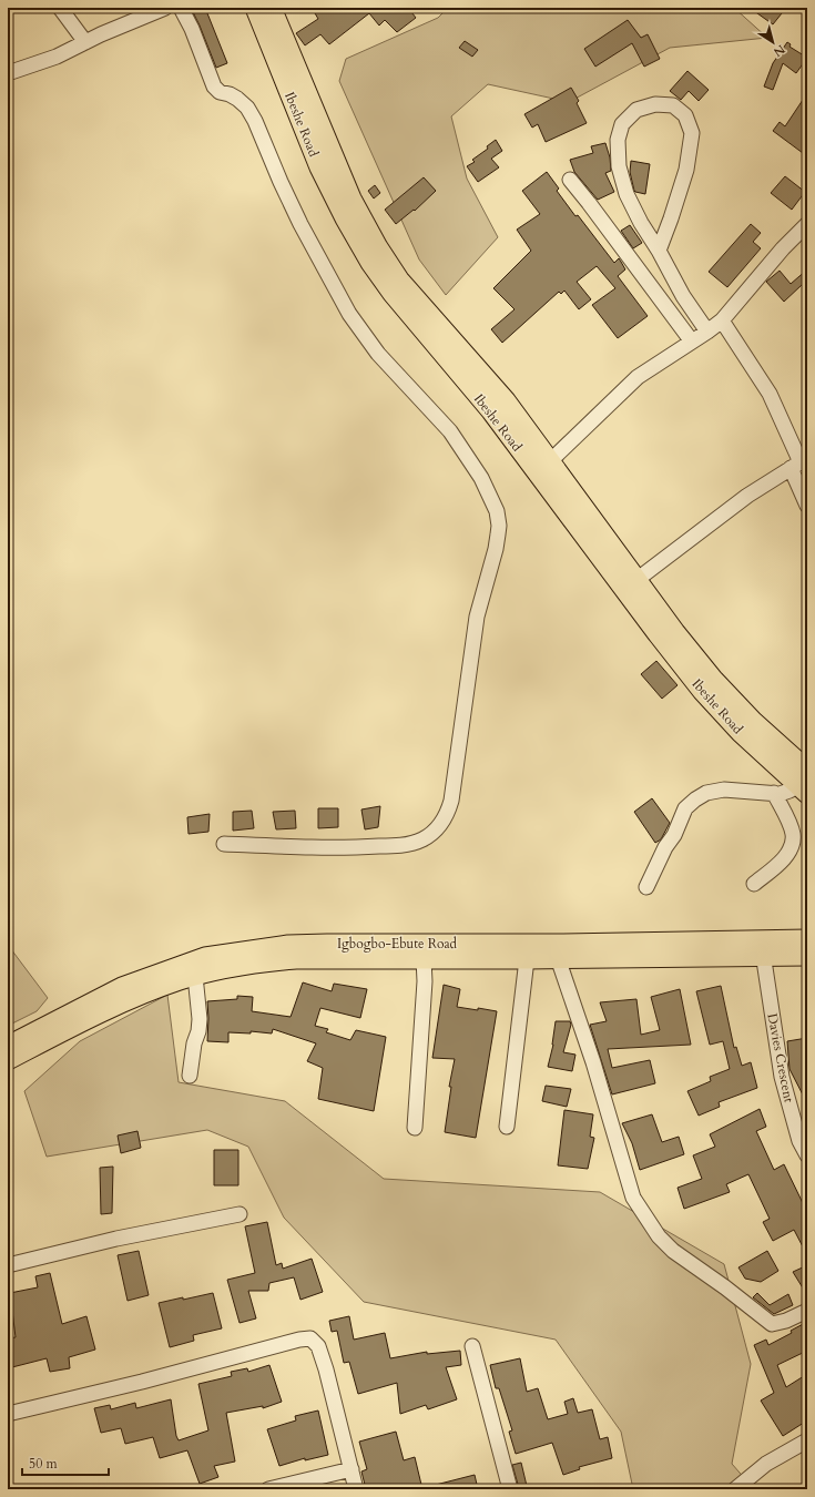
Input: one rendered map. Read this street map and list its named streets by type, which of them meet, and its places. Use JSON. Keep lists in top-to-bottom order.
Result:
{
  "streets": {
    "main road": ["Ibeshe Road", "Igbogbo-Ebute Road"],
    "street": ["Davies Crescent"]
  },
  "crossings": [
    ["Igbogbo-Ebute Road", "Davies Crescent"]
  ],
  "scale_bar": "50 m",
  "north": "bottom right"
}
